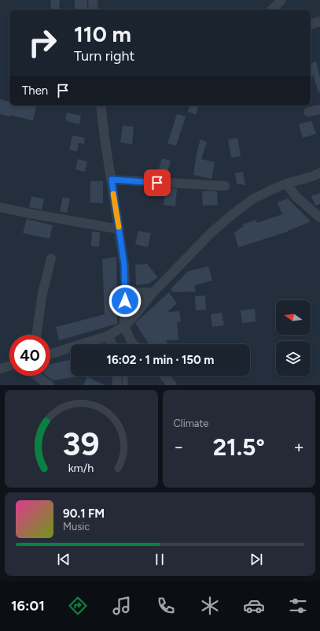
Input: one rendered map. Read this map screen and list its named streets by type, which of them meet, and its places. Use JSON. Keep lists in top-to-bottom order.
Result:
{
  "north": "left",
  "page": {
    "turn": ["110 m", "Turn right"],
    "then": "Then",
    "limit": "40",
    "trip": "16:02 · 1 min · 150 m",
    "tile": "Climate",
    "heat": ["−", "21.5°", "+"],
    "song": ["90.1 FM", "Music"],
    "tabs": "16:01",
    "gauge": ["39", "km/h"]
  }
}
